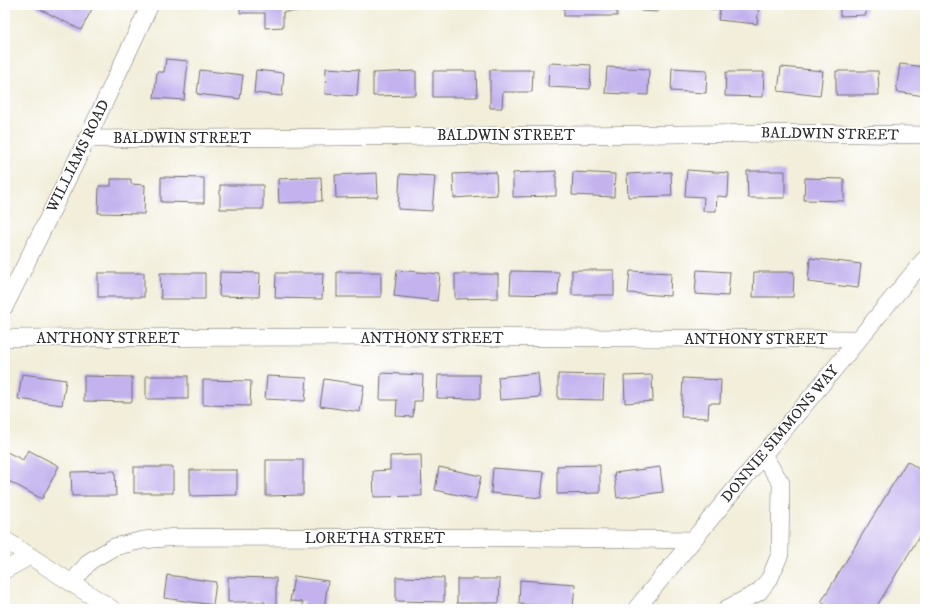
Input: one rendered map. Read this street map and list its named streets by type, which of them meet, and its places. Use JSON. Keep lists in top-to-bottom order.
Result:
{
  "streets": {
    "street": [
      "BALDWIN STREET",
      "WILLIAMS ROAD",
      "ANTHONY STREET",
      "DONNIE SIMMONS WAY",
      "LORETHA STREET"
    ]
  },
  "crossings": [
    ["BALDWIN STREET", "WILLIAMS ROAD"],
    ["ANTHONY STREET", "DONNIE SIMMONS WAY"],
    ["DONNIE SIMMONS WAY", "LORETHA STREET"]
  ]
}
